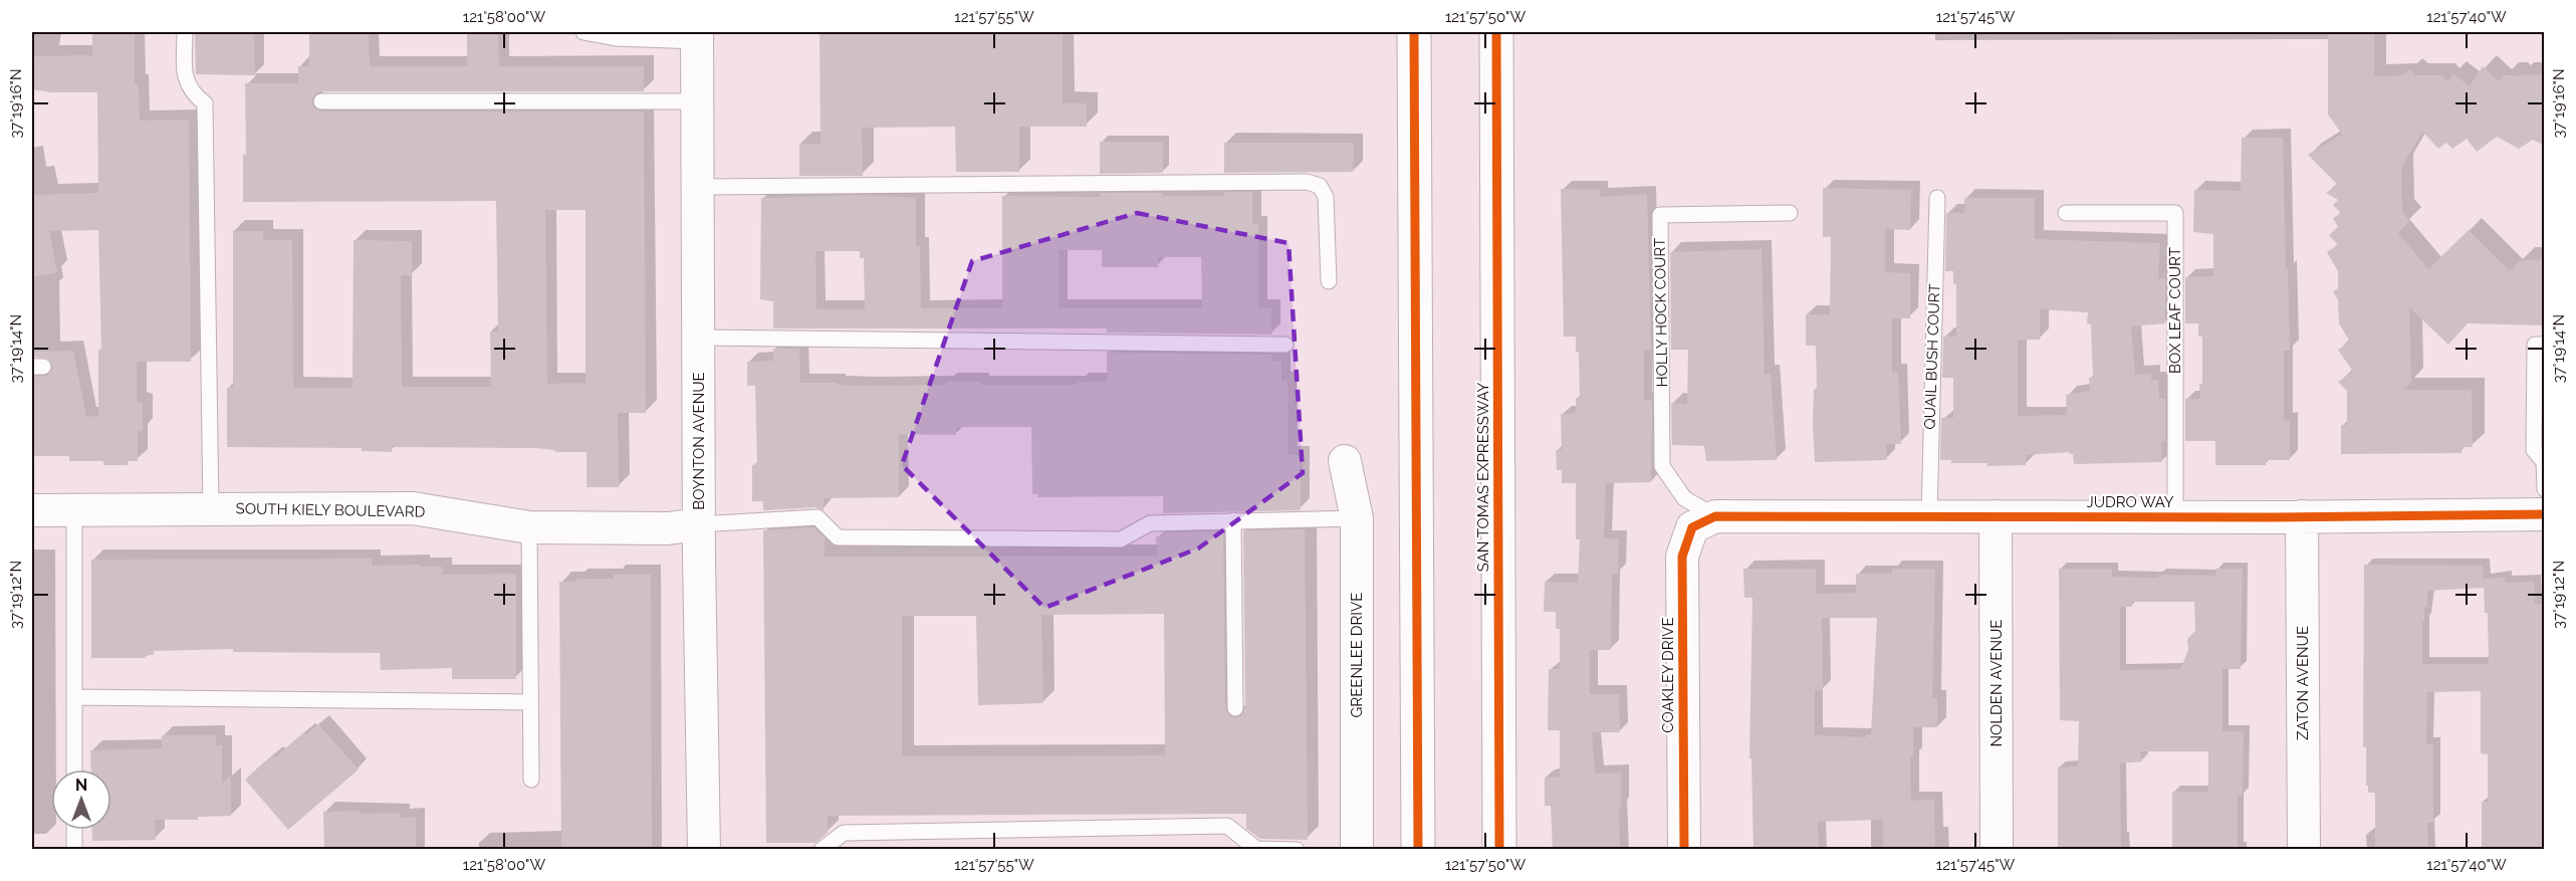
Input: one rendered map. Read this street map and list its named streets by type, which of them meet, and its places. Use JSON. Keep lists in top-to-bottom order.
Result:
{
  "streets": {
    "highway": ["SAN TOMAS EXPRESSWAY"],
    "street": [
      "BOYNTON AVENUE",
      "JUDRO WAY",
      "SOUTH KIELY BOULEVARD",
      "GREENLEE DRIVE",
      "COAKLEY DRIVE",
      "NOLDEN AVENUE",
      "ZATON AVENUE"
    ],
    "lane": ["BOX LEAF COURT", "HOLLY HOCK COURT", "QUAIL BUSH COURT"]
  },
  "crossings": [
    ["BOX LEAF COURT", "JUDRO WAY"],
    ["HOLLY HOCK COURT", "JUDRO WAY"],
    ["HOLLY HOCK COURT", "COAKLEY DRIVE"],
    ["QUAIL BUSH COURT", "JUDRO WAY"],
    ["BOYNTON AVENUE", "SOUTH KIELY BOULEVARD"],
    ["JUDRO WAY", "COAKLEY DRIVE"],
    ["JUDRO WAY", "NOLDEN AVENUE"],
    ["JUDRO WAY", "ZATON AVENUE"]
  ],
  "north": "top",
  "coordinates": [
    "121°58'00\"W",
    "121°57'55\"W",
    "121°57'50\"W",
    "121°57'45\"W",
    "121°57'40\"W",
    "37°19'16\"N",
    "37°19'14\"N",
    "37°19'12\"N"
  ]
}
